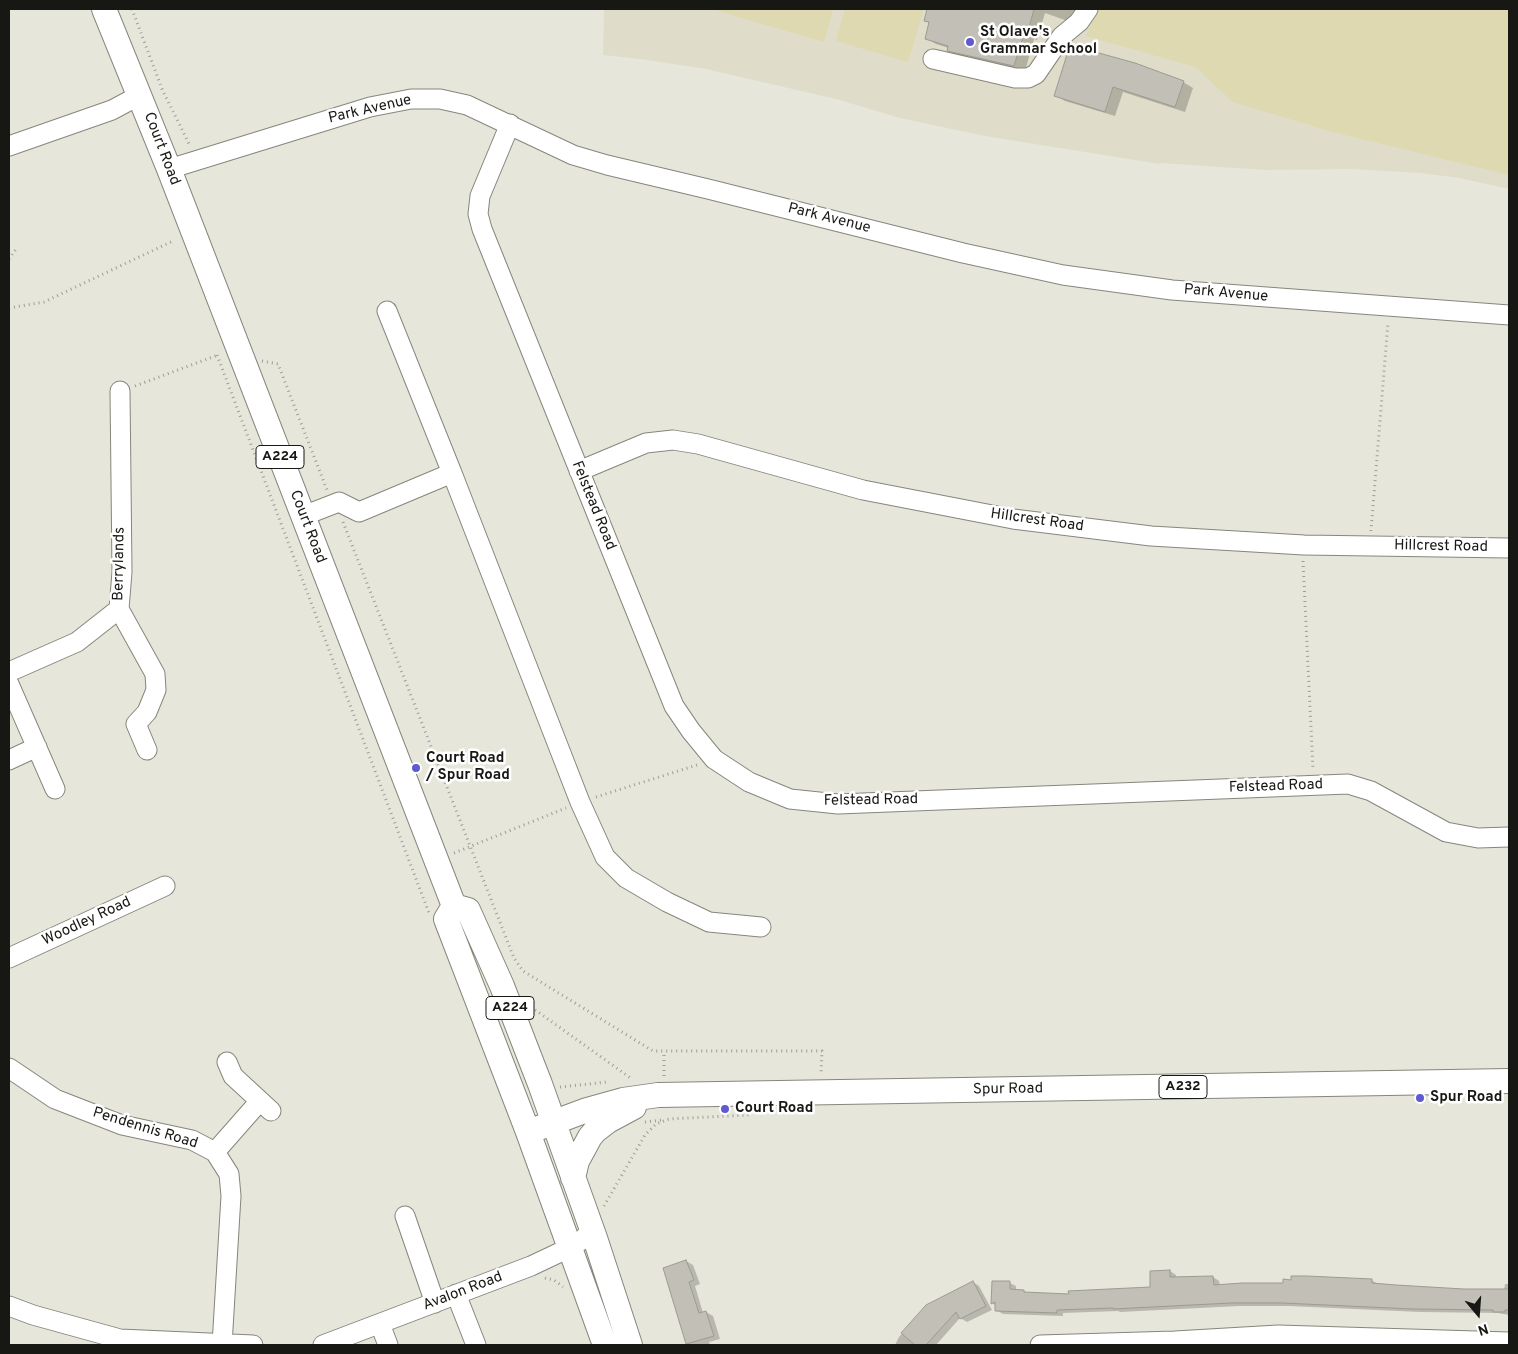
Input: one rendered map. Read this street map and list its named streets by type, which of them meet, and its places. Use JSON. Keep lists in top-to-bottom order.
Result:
{
  "streets": {
    "main road": [
      "Court Road",
      "A224",
      "A232",
      "Spur Road"
    ],
    "street": [
      "Park Avenue",
      "Felstead Road",
      "Hillcrest Road",
      "Berrylands",
      "Woodley Road",
      "Pendennis Road",
      "Avalon Road"
    ]
  },
  "crossings": [
    ["Park Avenue", "Court Road"],
    ["Park Avenue", "Felstead Road"],
    ["Court Road", "A224"],
    ["A224", "Spur Road"],
    ["A224", "Avalon Road"],
    ["Felstead Road", "Hillcrest Road"]
  ],
  "places": [
    "St Olave's Grammar School",
    "Court Road / Spur Road",
    "Spur Road",
    "Court Road"
  ],
  "north": "bottom"
}
